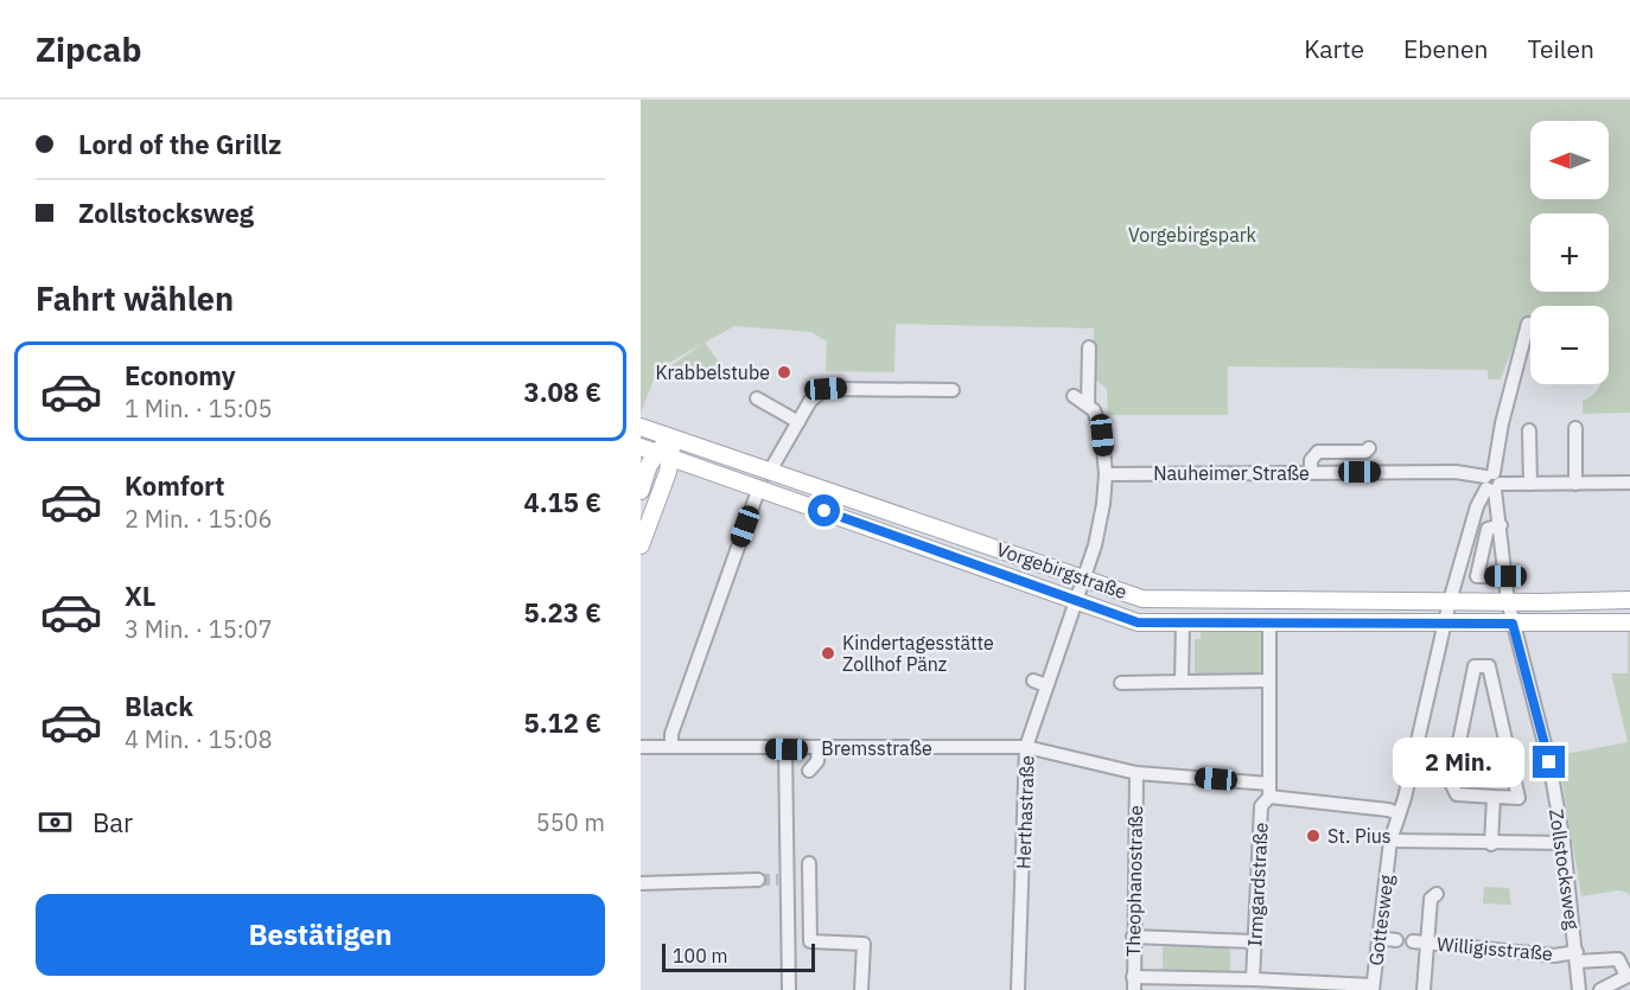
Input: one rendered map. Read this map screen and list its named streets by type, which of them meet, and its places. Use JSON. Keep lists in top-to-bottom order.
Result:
{
  "streets": {
    "main road": ["Vorgebirgstraße"],
    "street": [
      "Nauheimer Straße",
      "Bremsstraße",
      "Herthastraße",
      "Zollstocksweg",
      "Theophanostraße",
      "Irmgardstraße",
      "Gottesweg",
      "Willigisstraße"
    ]
  },
  "crossings": [
    ["Nauheimer Straße", "Herthastraße"],
    ["Nauheimer Straße", "Zollstocksweg"],
    ["Nauheimer Straße", "Gottesweg"],
    ["Vorgebirgstraße", "Herthastraße"],
    ["Vorgebirgstraße", "Zollstocksweg"],
    ["Vorgebirgstraße", "Irmgardstraße"],
    ["Vorgebirgstraße", "Gottesweg"],
    ["Bremsstraße", "Herthastraße"],
    ["Bremsstraße", "Theophanostraße"],
    ["Bremsstraße", "Irmgardstraße"],
    ["Bremsstraße", "Gottesweg"],
    ["Zollstocksweg", "Gottesweg"],
    ["Zollstocksweg", "Willigisstraße"]
  ],
  "parks": ["Vorgebirgspark"],
  "places": ["Krabbelstube", "Kindertagesstätte Zollhof Pänz", "St. Pius"],
  "scale_bar": "100 m",
  "north": "left",
  "page": {
    "header": "Zipcab",
    "nav": ["Karte", "Ebenen", "Teilen"],
    "banner": ["Lord of the Grillz", "Zollstocksweg"],
    "map_buttons": ["+", "−"],
    "heading": "Fahrt wählen",
    "list": [
      {
        "name": "Economy",
        "note": "1 Min. · 15:05",
        "value": "3.08 €"
      },
      {
        "name": "Komfort",
        "note": "2 Min. · 15:06",
        "value": "4.15 €"
      },
      {
        "name": "XL",
        "note": "3 Min. · 15:07",
        "value": "5.23 €"
      },
      {
        "name": "Black",
        "note": "4 Min. · 15:08",
        "value": "5.12 €"
      }
    ],
    "bubble": "2 Min.",
    "pay": ["Bar", "550 m"],
    "buttons": "Bestätigen",
    "scale": "100 m"
  }
}
